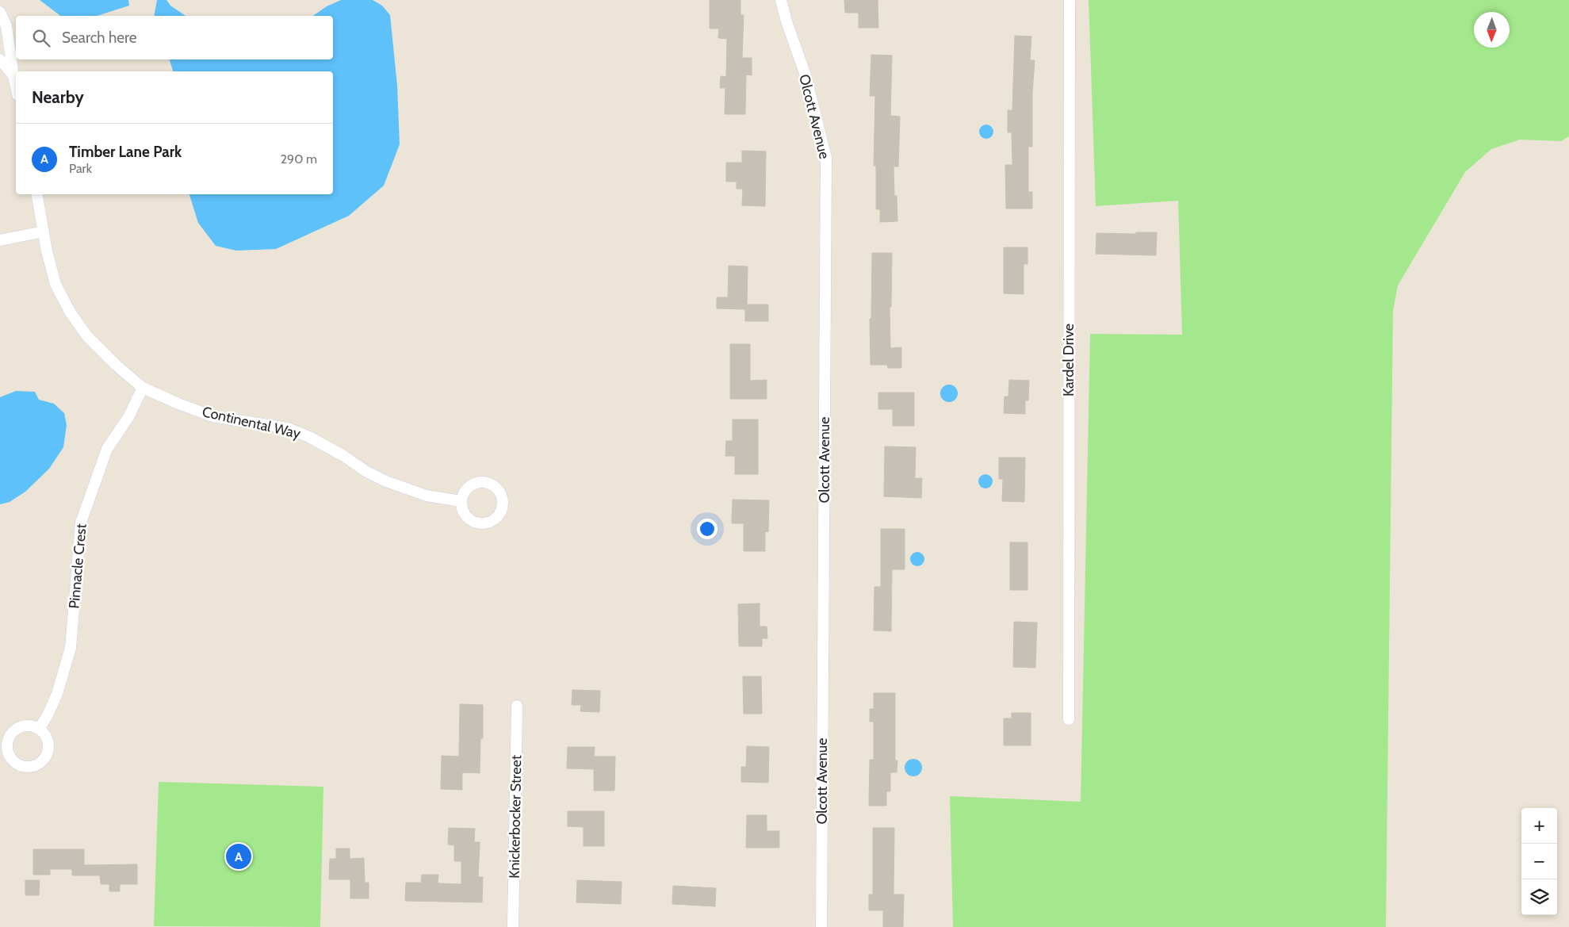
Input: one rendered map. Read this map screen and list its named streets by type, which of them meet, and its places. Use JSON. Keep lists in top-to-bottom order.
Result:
{
  "streets": {
    "street": [
      "Olcott Avenue",
      "Kardel Drive",
      "Continental Way",
      "Pinnacle Crest",
      "Knickerbocker Street"
    ]
  },
  "crossings": [
    ["Continental Way", "Pinnacle Crest"]
  ],
  "north": "bottom",
  "page": {
    "search": "Search here",
    "heading": "Nearby",
    "list": [
      {
        "mark": "A",
        "name": "Timber Lane Park",
        "note": "Park",
        "value": "290 m"
      }
    ],
    "map_buttons": ["+", "−"],
    "pins": "A"
  }
}
